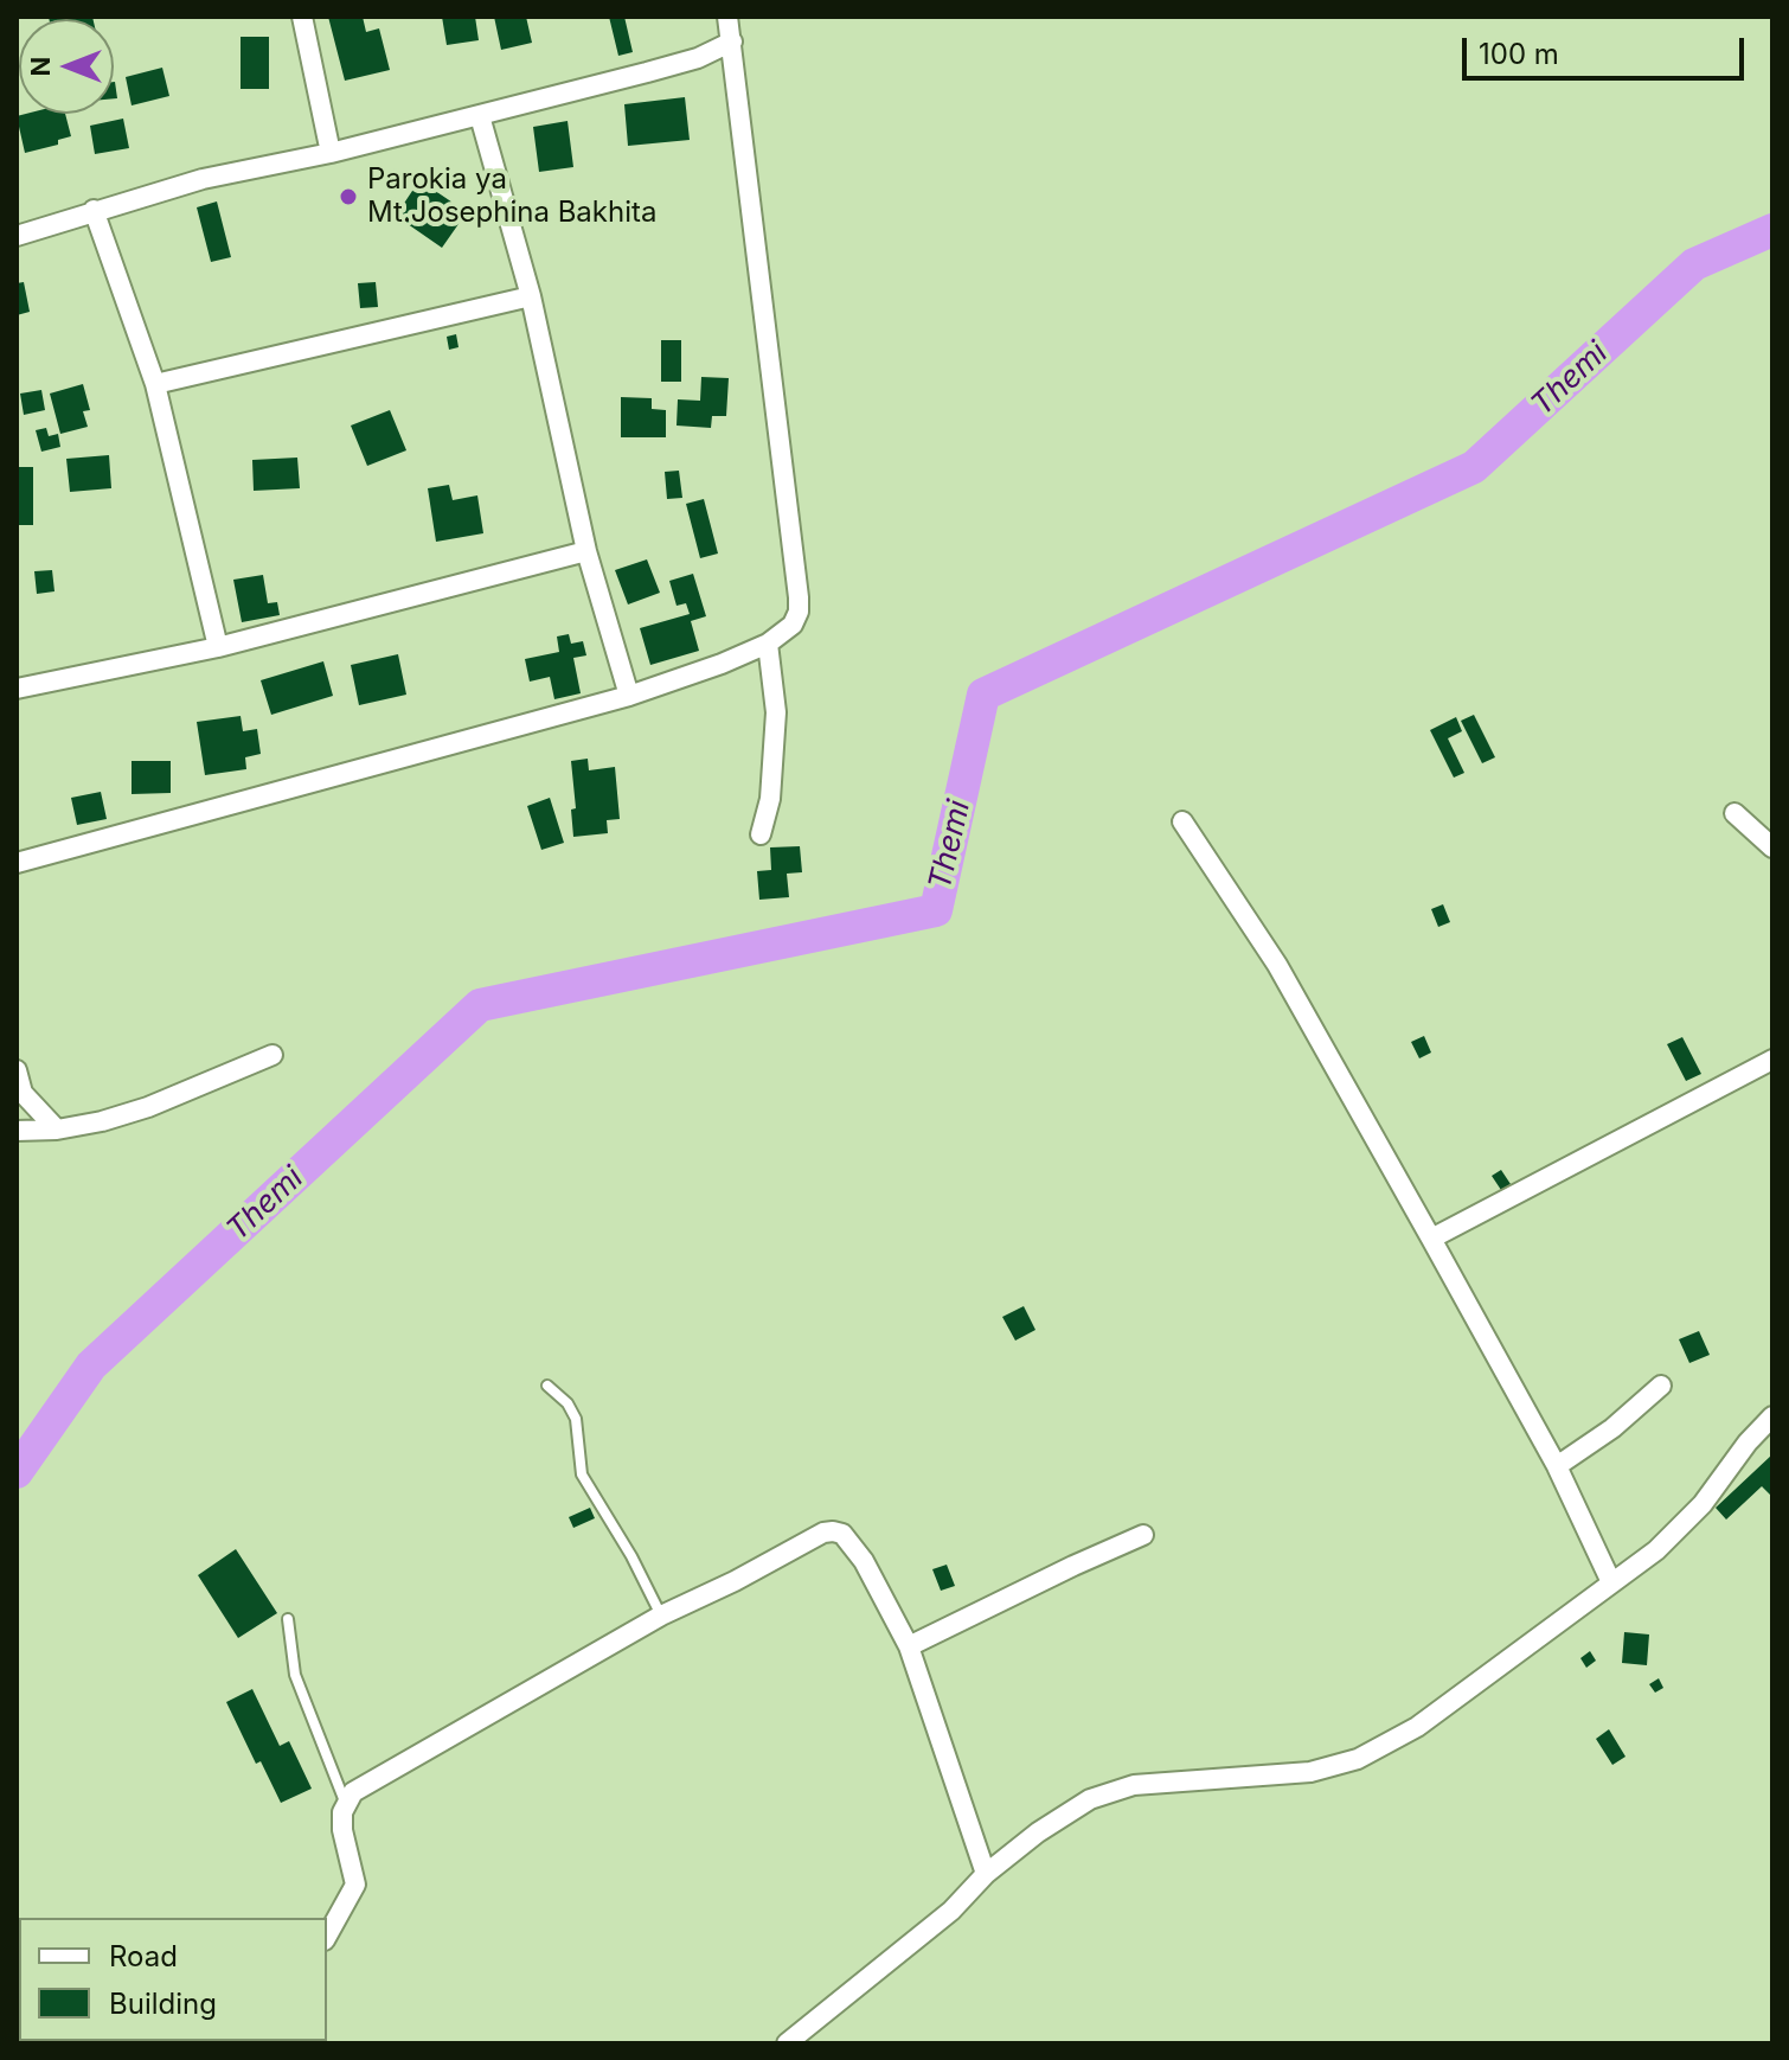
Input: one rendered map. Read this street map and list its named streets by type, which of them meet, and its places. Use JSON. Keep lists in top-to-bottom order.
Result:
{
  "water": ["Themi"],
  "places": ["Parokia ya Mt.Josephina Bakhita"],
  "legend": ["Road", "Building"],
  "scale_bar": "100 m",
  "north": "left"
}
